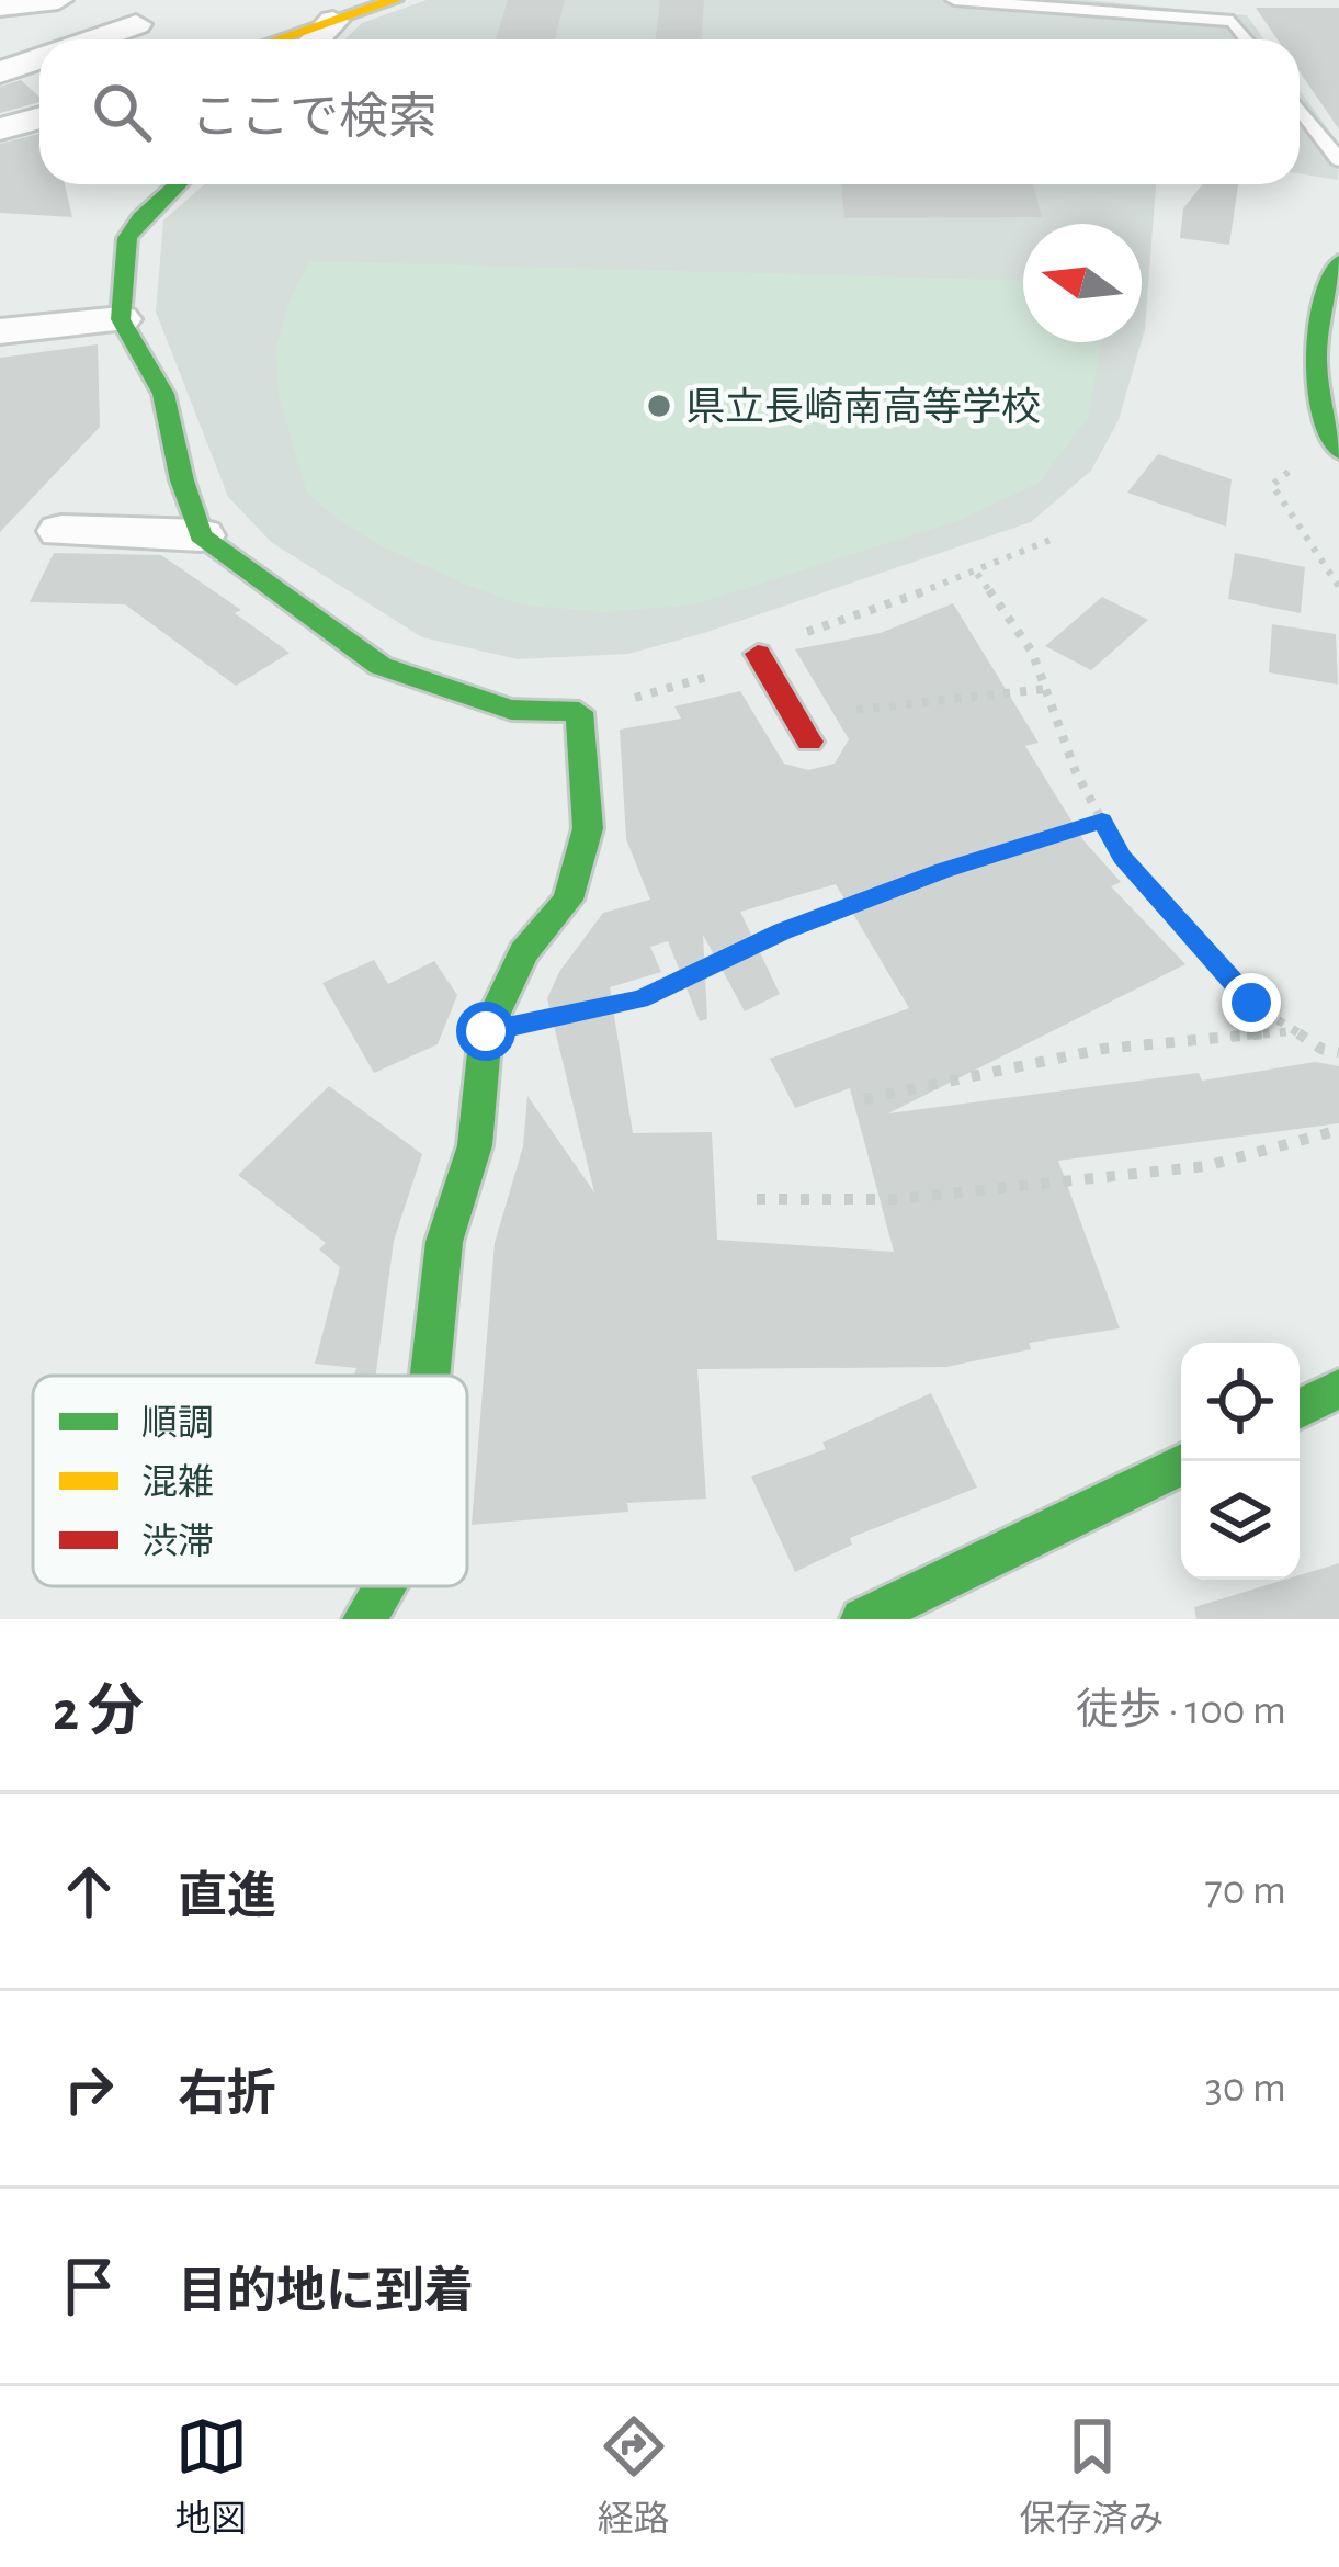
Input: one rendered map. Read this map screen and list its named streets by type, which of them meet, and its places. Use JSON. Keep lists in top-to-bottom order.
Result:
{
  "places": ["県立長崎南高等学校"],
  "legend": ["順調", "混雑", "渋滞"],
  "north": "left",
  "page": {
    "search": "ここで検索",
    "heading": ["2 分", "徒歩 · 100 m"],
    "list": [
      ["直進", "70 m"],
      ["右折", "30 m"],
      "目的地に到着"
    ],
    "nav": ["地図", "経路", "保存済み"]
  }
}
